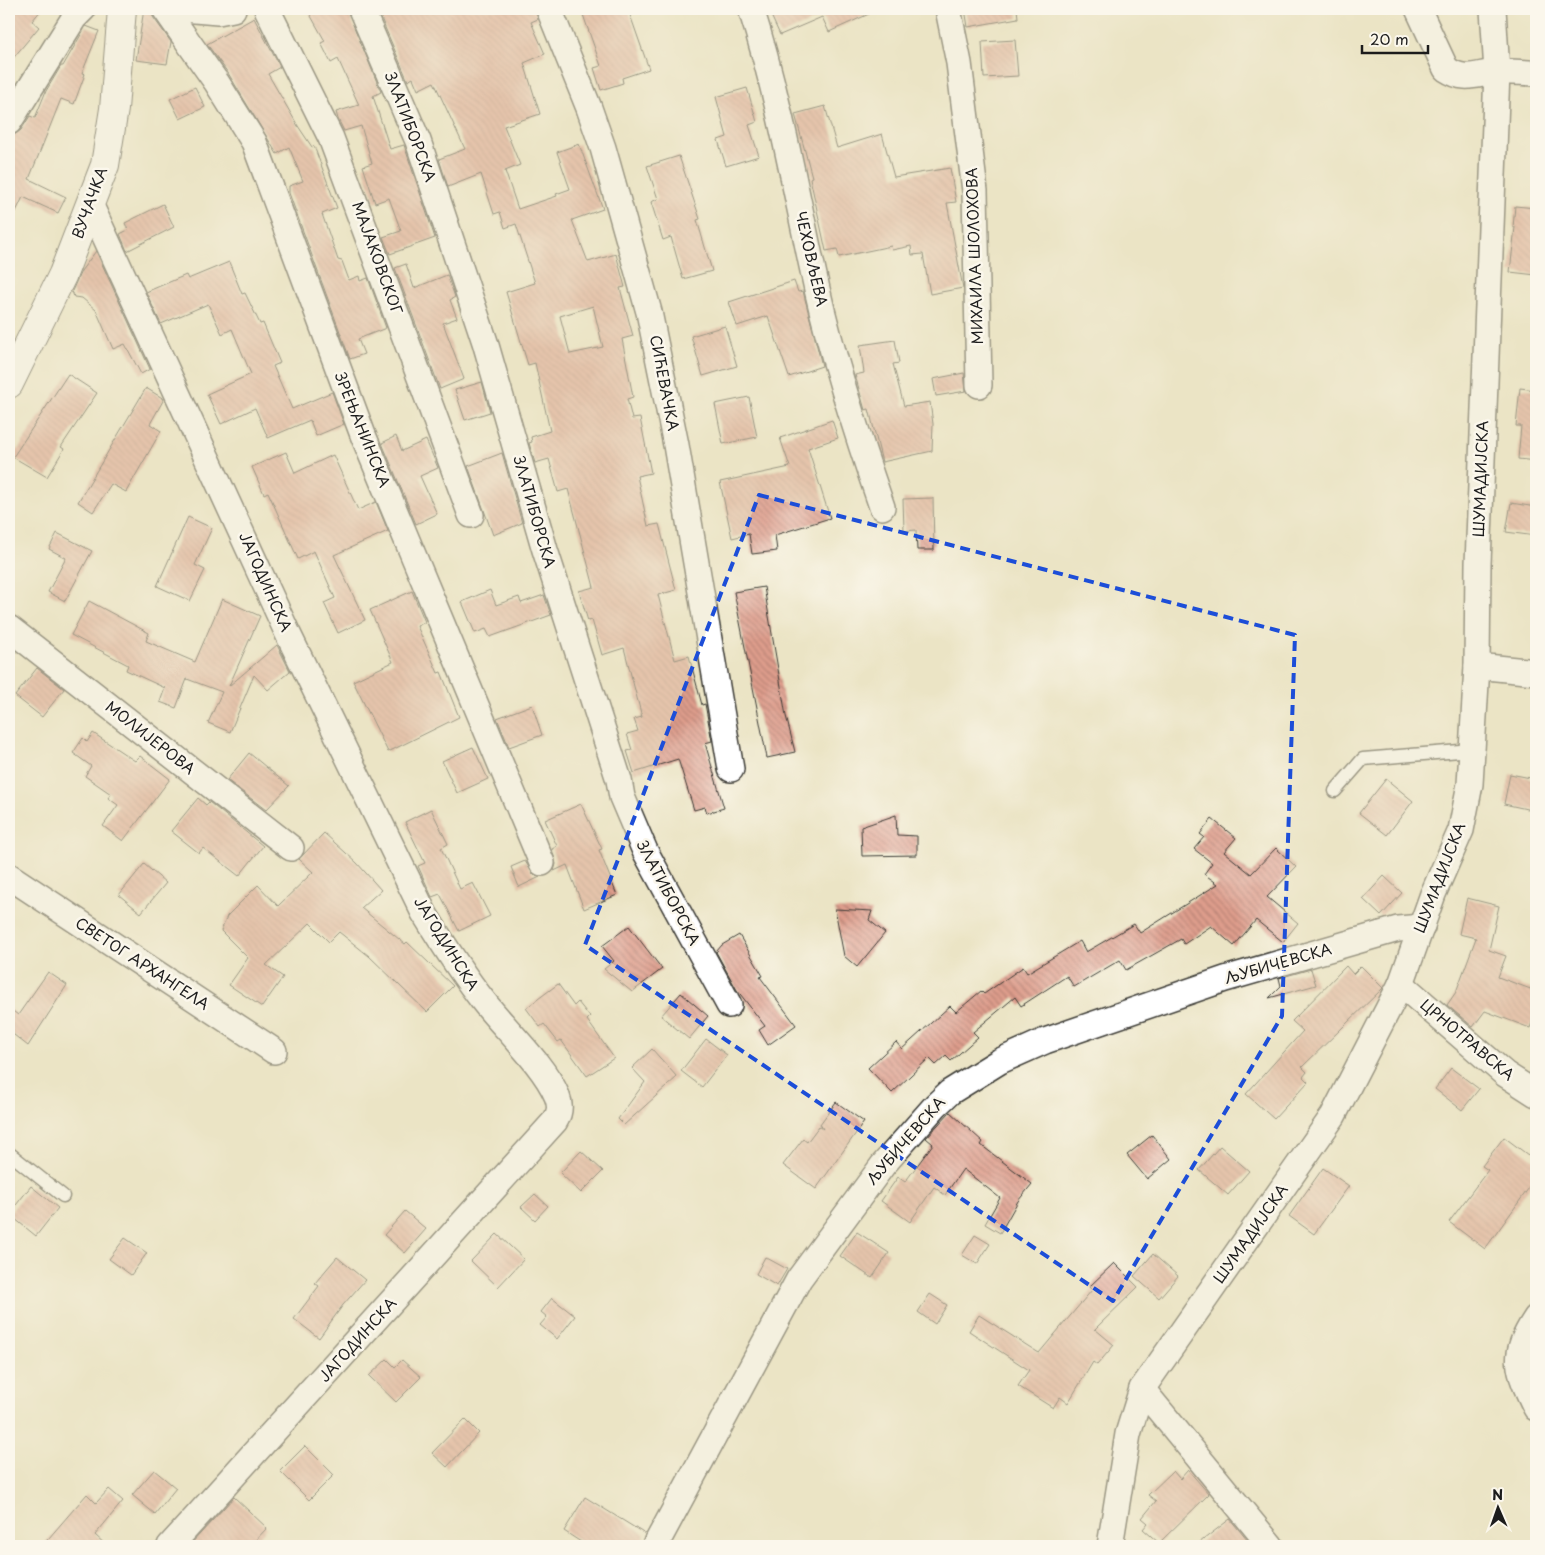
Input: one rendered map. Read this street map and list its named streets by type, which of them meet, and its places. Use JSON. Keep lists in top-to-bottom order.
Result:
{
  "streets": {
    "street": [
      "ЗЛАТИБОРСКА",
      "ВУЧАЧКА",
      "МИХАИЛА ШОЛОХОВА",
      "МАЈАКОВСКОГ",
      "ЧЕХОВЉЕВА",
      "СИЋЕВАЧКА",
      "ЗРЕЊАНИНСКА",
      "ШУМАДИЈСКА",
      "ЈАГОДИНСКА",
      "МОЛИЈЕРОВА",
      "СВЕТОГ АРХАНГЕЛА",
      "ЉУБИЧЕВСКА",
      "ЦРНОТРАВСКА"
    ]
  },
  "crossings": [
    ["ВУЧАЧКА", "ЈАГОДИНСКА"],
    ["ШУМАДИЈСКА", "ЉУБИЧЕВСКА"],
    ["ШУМАДИЈСКА", "ЦРНОТРАВСКА"]
  ],
  "scale_bar": "20 m",
  "north": "top"
}
